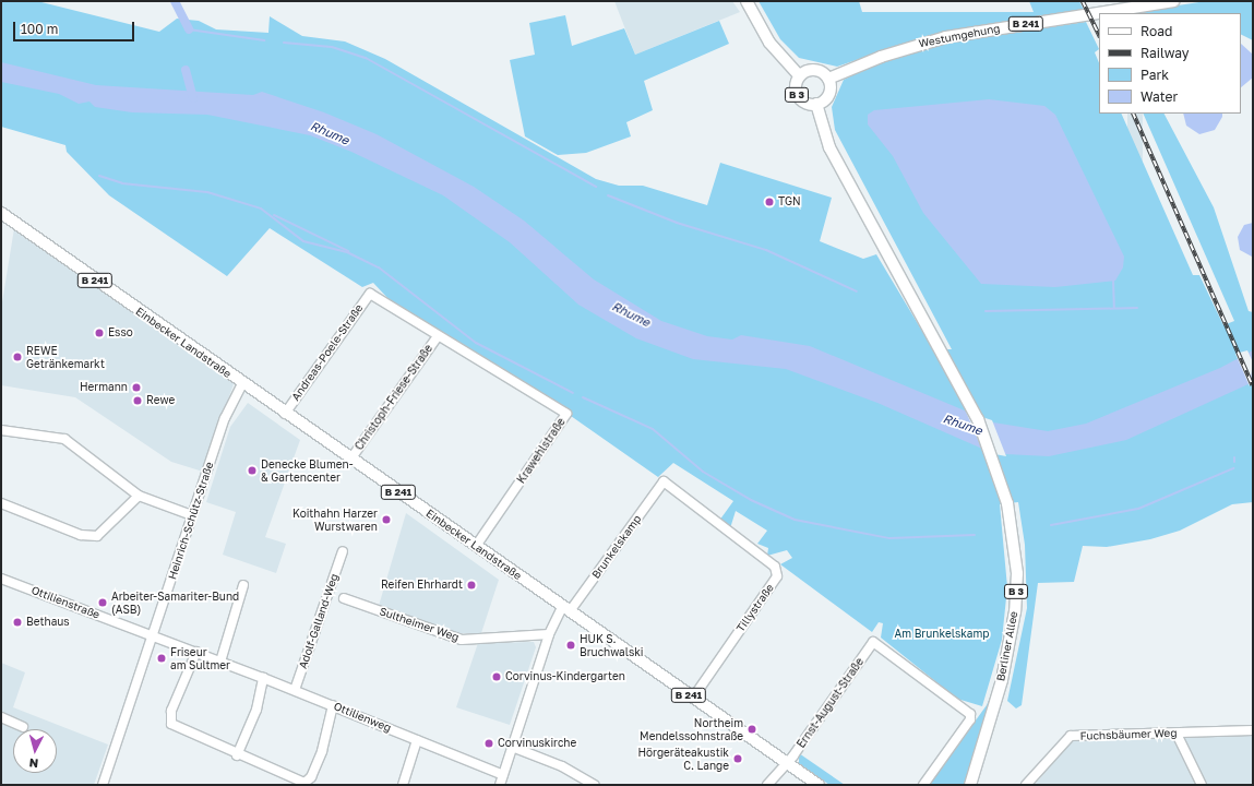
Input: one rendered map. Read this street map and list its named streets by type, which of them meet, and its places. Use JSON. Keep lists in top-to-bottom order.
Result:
{
  "streets": {
    "main road": [
      "B 241",
      "Westumgehung",
      "B 3",
      "Einbecker Landstraße",
      "Berliner Allee"
    ],
    "street": [
      "Andreas-Poele-Straße",
      "Christoph-Friese-Straße",
      "Krawehlstraße",
      "Heinrich-Schütz-Straße",
      "Brunkelskamp",
      "Ottilienstraße",
      "Tillystraße",
      "Adolf-Galland-Weg",
      "Sultheimer Weg",
      "Ernst-August-Straße",
      "Ottilienweg",
      "Fuchsbäumer Weg"
    ]
  },
  "crossings": [
    ["Westumgehung", "B 3"],
    ["Westumgehung", "Berliner Allee"],
    ["B 3", "Berliner Allee"],
    ["Einbecker Landstraße", "Andreas-Poele-Straße"],
    ["Einbecker Landstraße", "Christoph-Friese-Straße"],
    ["Einbecker Landstraße", "Krawehlstraße"],
    ["Einbecker Landstraße", "Heinrich-Schütz-Straße"],
    ["Einbecker Landstraße", "Brunkelskamp"],
    ["Einbecker Landstraße", "Tillystraße"],
    ["Einbecker Landstraße", "Ernst-August-Straße"],
    ["Andreas-Poele-Straße", "Christoph-Friese-Straße"],
    ["Andreas-Poele-Straße", "Krawehlstraße"],
    ["Christoph-Friese-Straße", "Krawehlstraße"],
    ["Heinrich-Schütz-Straße", "Ottilienstraße"],
    ["Heinrich-Schütz-Straße", "Ottilienweg"],
    ["Brunkelskamp", "Tillystraße"],
    ["Brunkelskamp", "Sultheimer Weg"],
    ["Brunkelskamp", "Ottilienweg"],
    ["Ottilienstraße", "Ottilienweg"],
    ["Adolf-Galland-Weg", "Ottilienweg"]
  ],
  "water": ["Rhume"],
  "parks": ["Am Brunkelskamp"],
  "places": [
    "TGN",
    "Esso",
    "REWE Getränkemarkt",
    "Hermann",
    "Rewe",
    "Denecke Blumen- & Gartencenter",
    "Koithahn Harzer Wurstwaren",
    "Reifen Ehrhardt",
    "Arbeiter-Samariter-Bund (ASB)",
    "Bethaus",
    "HUK S. Bruchwalski",
    "Friseur am Sultmer",
    "Corvinus-Kindergarten",
    "Northeim Mendelssohnstraße",
    "Corvinuskirche",
    "Hörgeräteakustik C. Lange"
  ],
  "legend": [
    "Road",
    "Railway",
    "Park",
    "Water"
  ],
  "scale_bar": "100 m",
  "north": "bottom"
}
